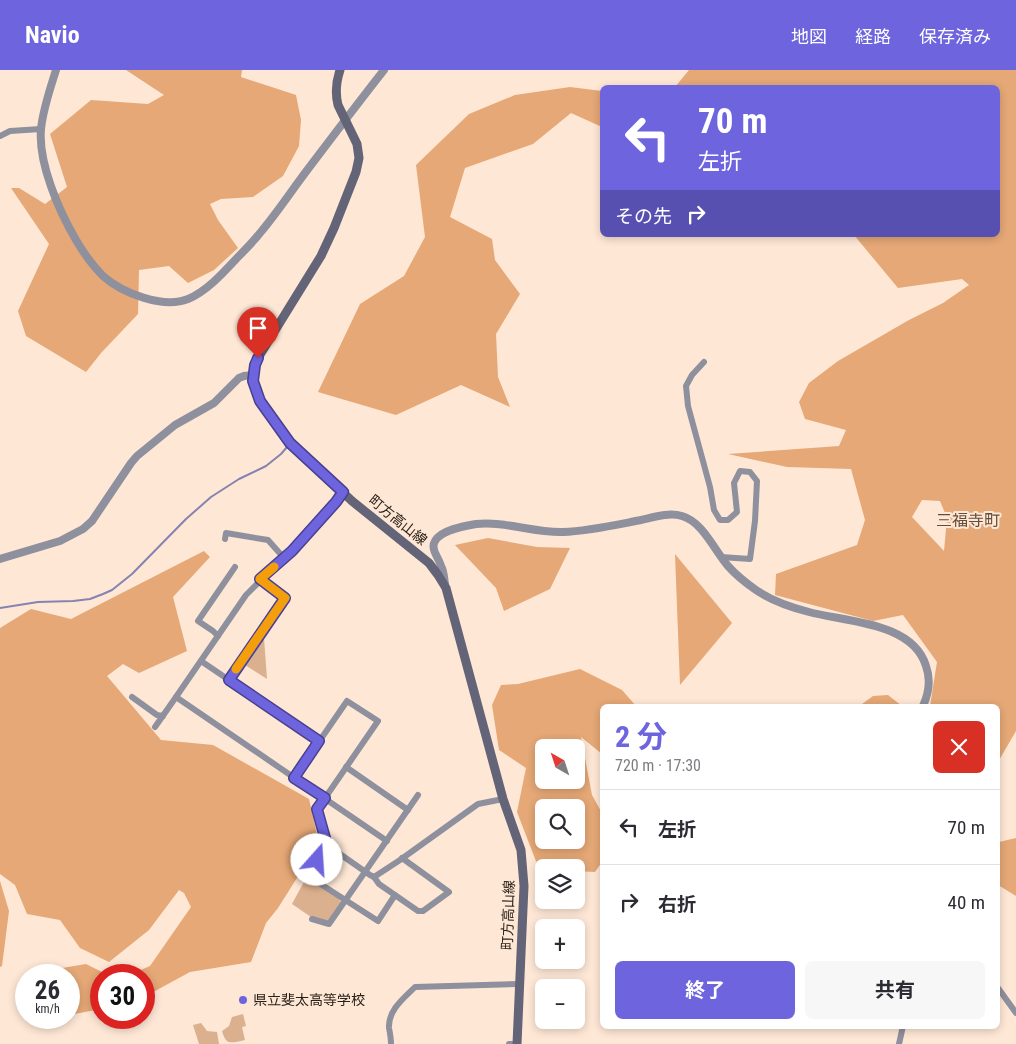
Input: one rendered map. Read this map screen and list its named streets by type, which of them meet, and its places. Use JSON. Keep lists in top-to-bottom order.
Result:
{
  "streets": {
    "main road": ["町方高山線"]
  },
  "districts": ["三福寺町"],
  "places": ["県立斐太高等学校"],
  "north": "top left",
  "page": {
    "header": "Navio",
    "nav": ["地図", "経路", "保存済み"],
    "turn": ["70 m", "左折"],
    "then": "その先",
    "heading": ["2 分", "720 m · 17:30"],
    "map_buttons": ["+", "−"],
    "list": [
      {
        "name": "左折",
        "value": "70 m"
      },
      {
        "name": "右折",
        "value": "40 m"
      }
    ],
    "buttons": ["終了", "共有"],
    "speed": "26 km/h",
    "limit": "30"
  }
}
